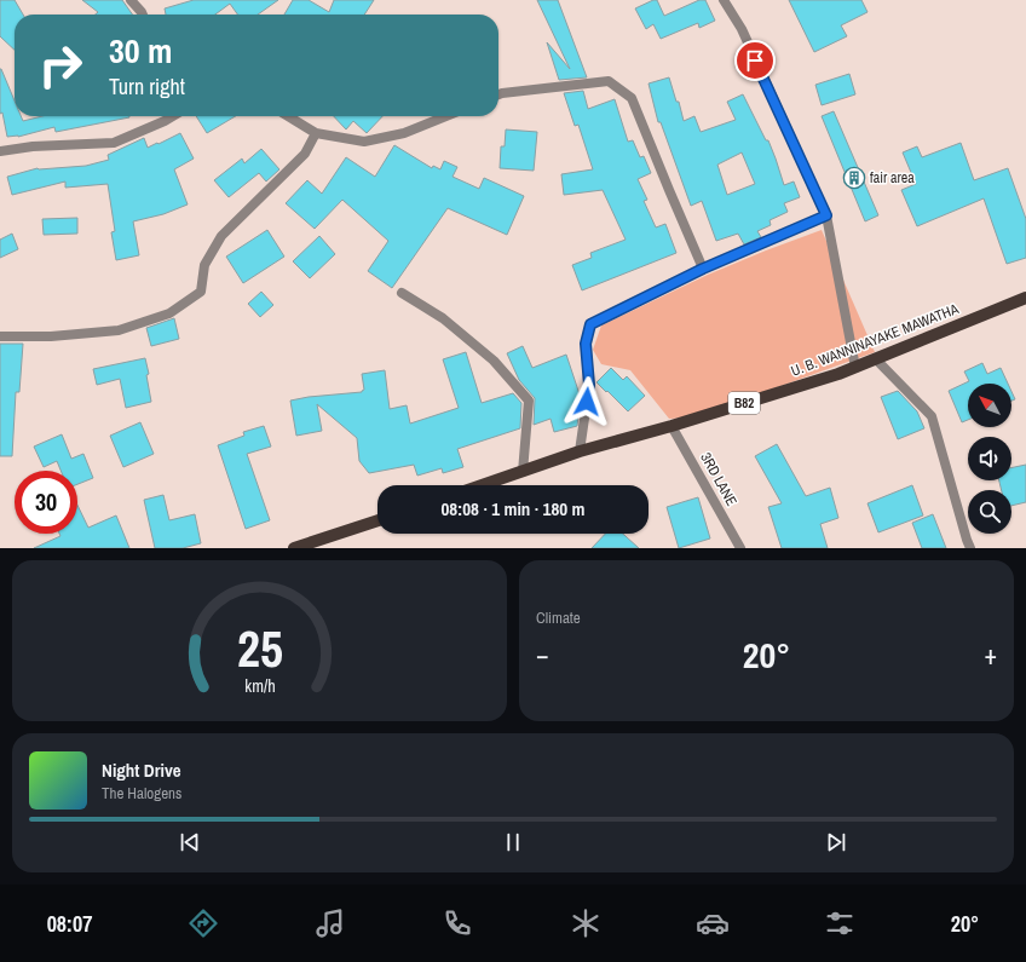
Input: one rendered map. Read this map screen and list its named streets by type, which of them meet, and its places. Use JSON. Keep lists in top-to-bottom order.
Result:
{
  "streets": {
    "main road": ["U. B. WANNINAYAKE MAWATHA", "B82"],
    "street": ["3RD LANE"]
  },
  "crossings": [
    ["U. B. WANNINAYAKE MAWATHA", "3RD LANE"]
  ],
  "places": {
    "building": ["fair area"]
  },
  "north": "top left",
  "page": {
    "turn": ["30 m", "Turn right"],
    "limit": "30",
    "trip": "08:08 · 1 min · 180 m",
    "tile": "Climate",
    "heat": ["−", "20°", "+"],
    "song": ["Night Drive", "The Halogens"],
    "tabs": ["08:07", "20°"],
    "gauge": ["25", "km/h"]
  }
}
